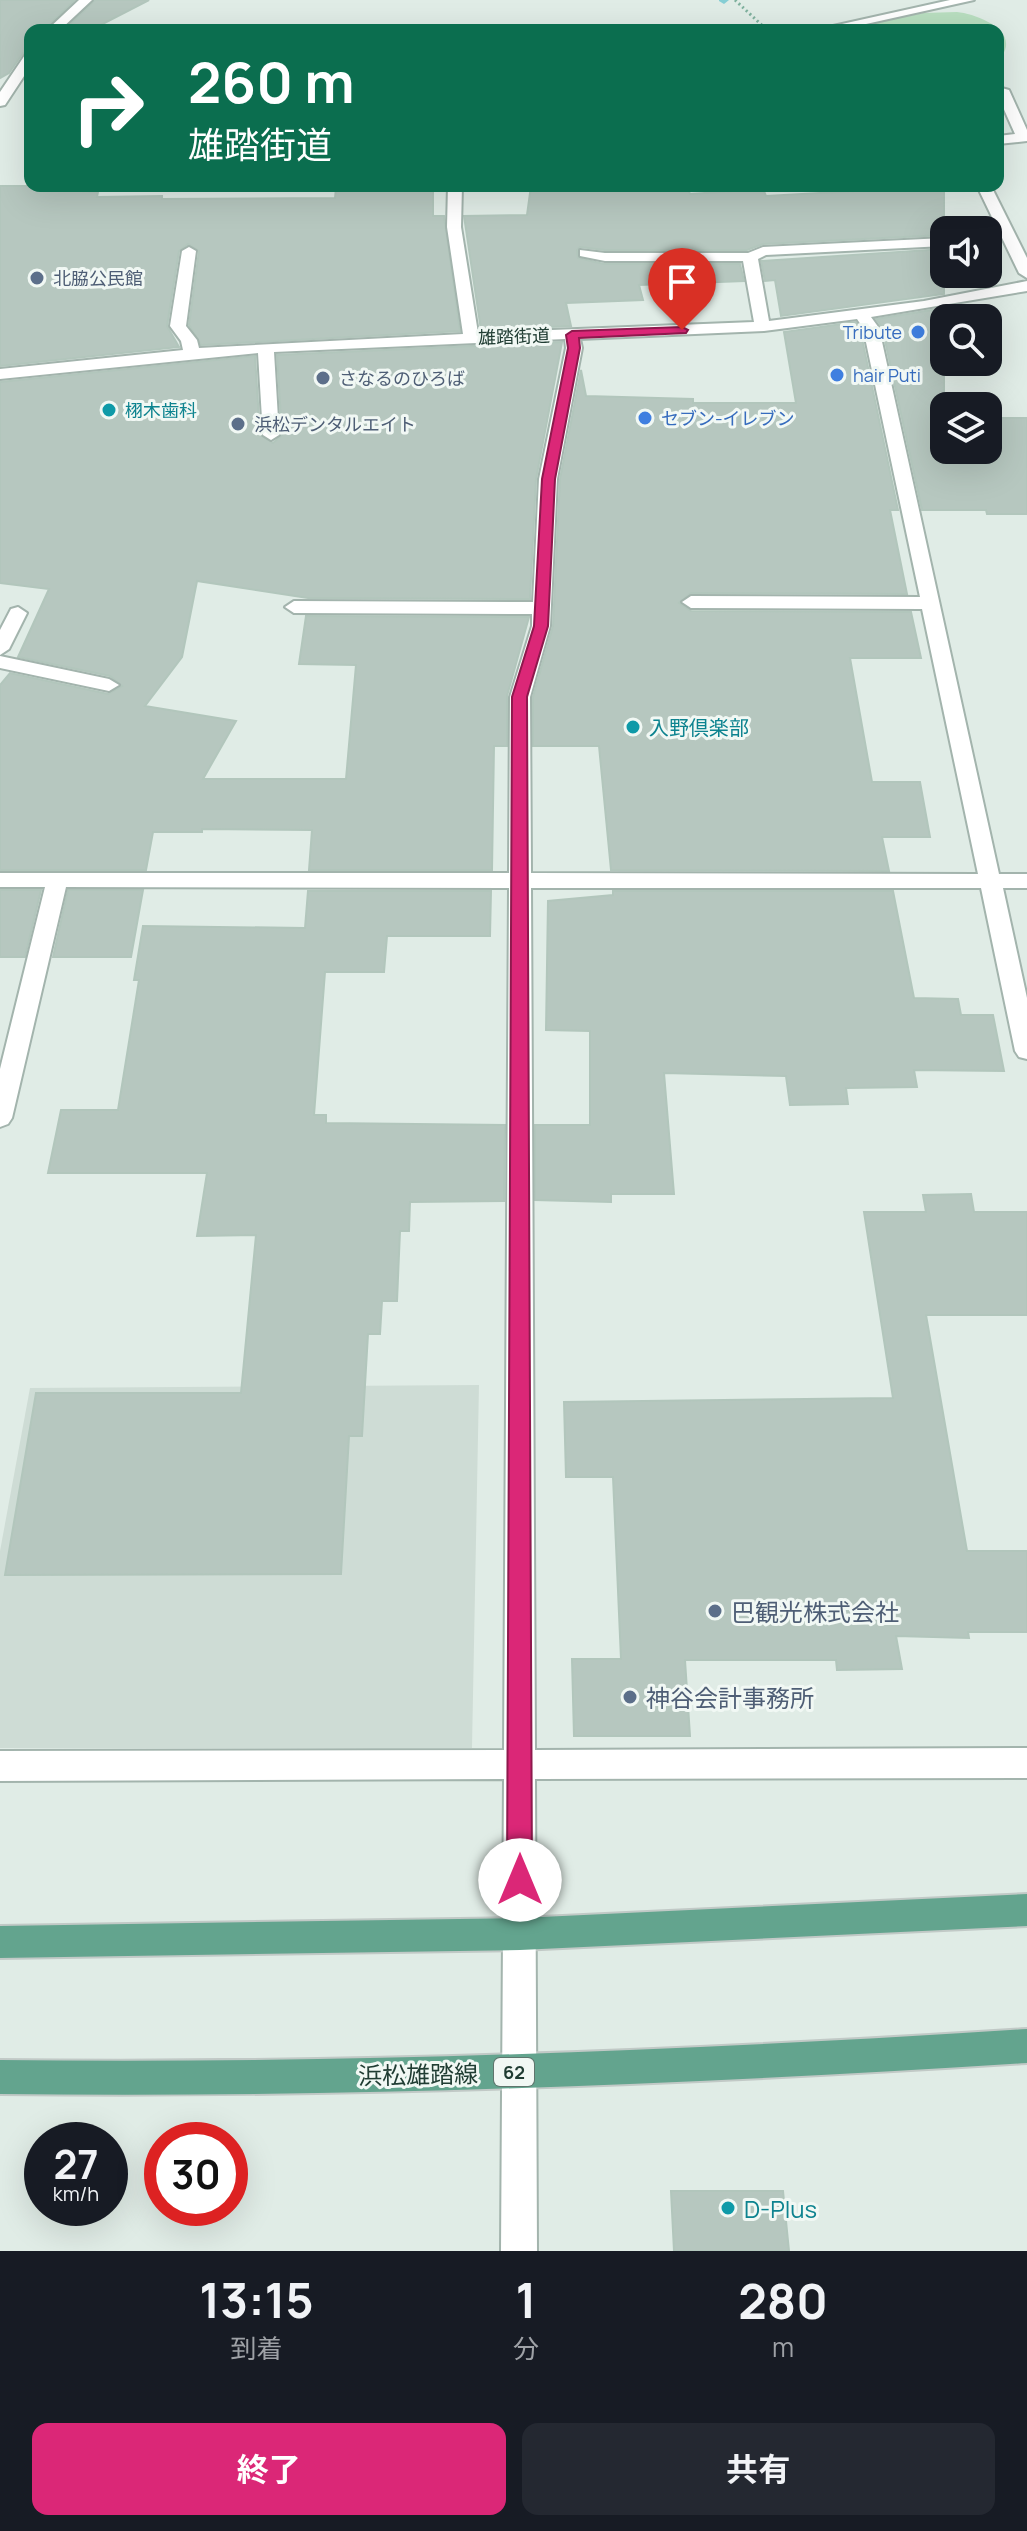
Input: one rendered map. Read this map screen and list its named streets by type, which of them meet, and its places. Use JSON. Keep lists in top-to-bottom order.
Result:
{
  "streets": {
    "main road": ["62", "浜松雄踏線"],
    "street": ["雄踏街道"]
  },
  "places": [
    "北脇公民館",
    "Tribute",
    "hair Puti",
    "さなるのひろば",
    "栩木歯科",
    "セブン-イレブン",
    "浜松デンタルエイト",
    "入野倶楽部",
    "巴観光株式会社",
    "神谷会計事務所",
    "D-Plus"
  ],
  "page": {
    "turn": ["260 m", "雄踏街道"],
    "speed": "27 km/h",
    "limit": "30",
    "eta": [
      "13:15",
      "到着",
      "1",
      "分",
      "280",
      "m"
    ],
    "buttons": ["終了", "共有"]
  }
}
